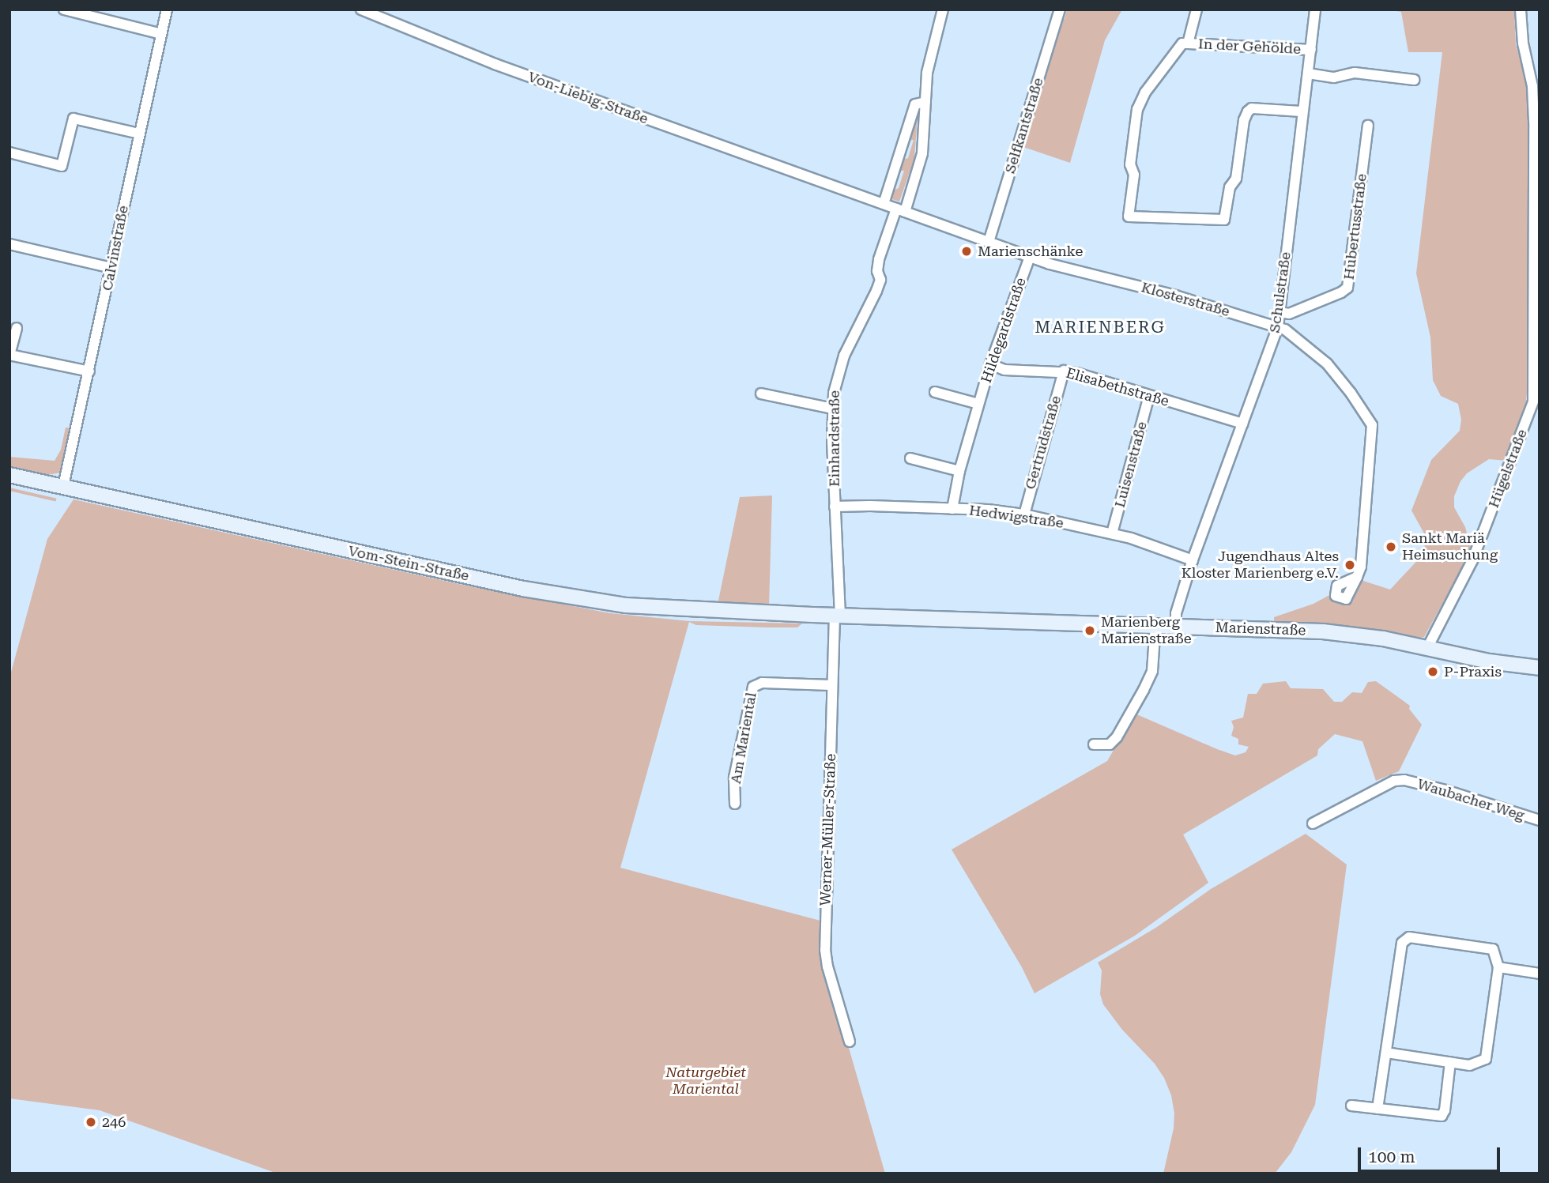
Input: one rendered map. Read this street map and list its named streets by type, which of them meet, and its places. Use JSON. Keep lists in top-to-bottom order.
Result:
{
  "streets": {
    "main road": ["Vom-Stein-Straße", "Marienstraße"],
    "street": [
      "In der Gehölde",
      "Von-Liebig-Straße",
      "Selfkantstraße",
      "Hubertusstraße",
      "Calvinstraße",
      "Schulstraße",
      "Klosterstraße",
      "Hildegardstraße",
      "Elisabethstraße",
      "Einhardstraße",
      "Gertrudstraße",
      "Luisenstraße",
      "Hügelstraße",
      "Hedwigstraße",
      "Am Mariental",
      "Waubacher Weg",
      "Werner-Müller-Straße"
    ]
  },
  "crossings": [
    ["In der Gehölde", "Schulstraße"],
    ["Von-Liebig-Straße", "Klosterstraße"],
    ["Selfkantstraße", "Klosterstraße"],
    ["Hubertusstraße", "Schulstraße"],
    ["Calvinstraße", "Vom-Stein-Straße"],
    ["Schulstraße", "Klosterstraße"],
    ["Schulstraße", "Elisabethstraße"],
    ["Schulstraße", "Hedwigstraße"],
    ["Schulstraße", "Marienstraße"],
    ["Klosterstraße", "Hildegardstraße"],
    ["Klosterstraße", "Einhardstraße"],
    ["Hildegardstraße", "Elisabethstraße"],
    ["Hildegardstraße", "Hedwigstraße"],
    ["Elisabethstraße", "Gertrudstraße"],
    ["Elisabethstraße", "Luisenstraße"],
    ["Einhardstraße", "Hedwigstraße"],
    ["Einhardstraße", "Marienstraße"],
    ["Einhardstraße", "Werner-Müller-Straße"],
    ["Gertrudstraße", "Hedwigstraße"],
    ["Luisenstraße", "Hedwigstraße"],
    ["Hügelstraße", "Marienstraße"],
    ["Vom-Stein-Straße", "Marienstraße"],
    ["Marienstraße", "Werner-Müller-Straße"],
    ["Am Mariental", "Werner-Müller-Straße"]
  ],
  "districts": ["MARIENBERG"],
  "parks": ["Naturgebiet Mariental"],
  "places": [
    "Marienschänke",
    "Sankt Mariä Heimsuchung",
    "Jugendhaus Altes Kloster Marienberg e.V.",
    "Marienberg Marienstraße",
    "P-Praxis",
    "246"
  ],
  "scale_bar": "100 m"
}
